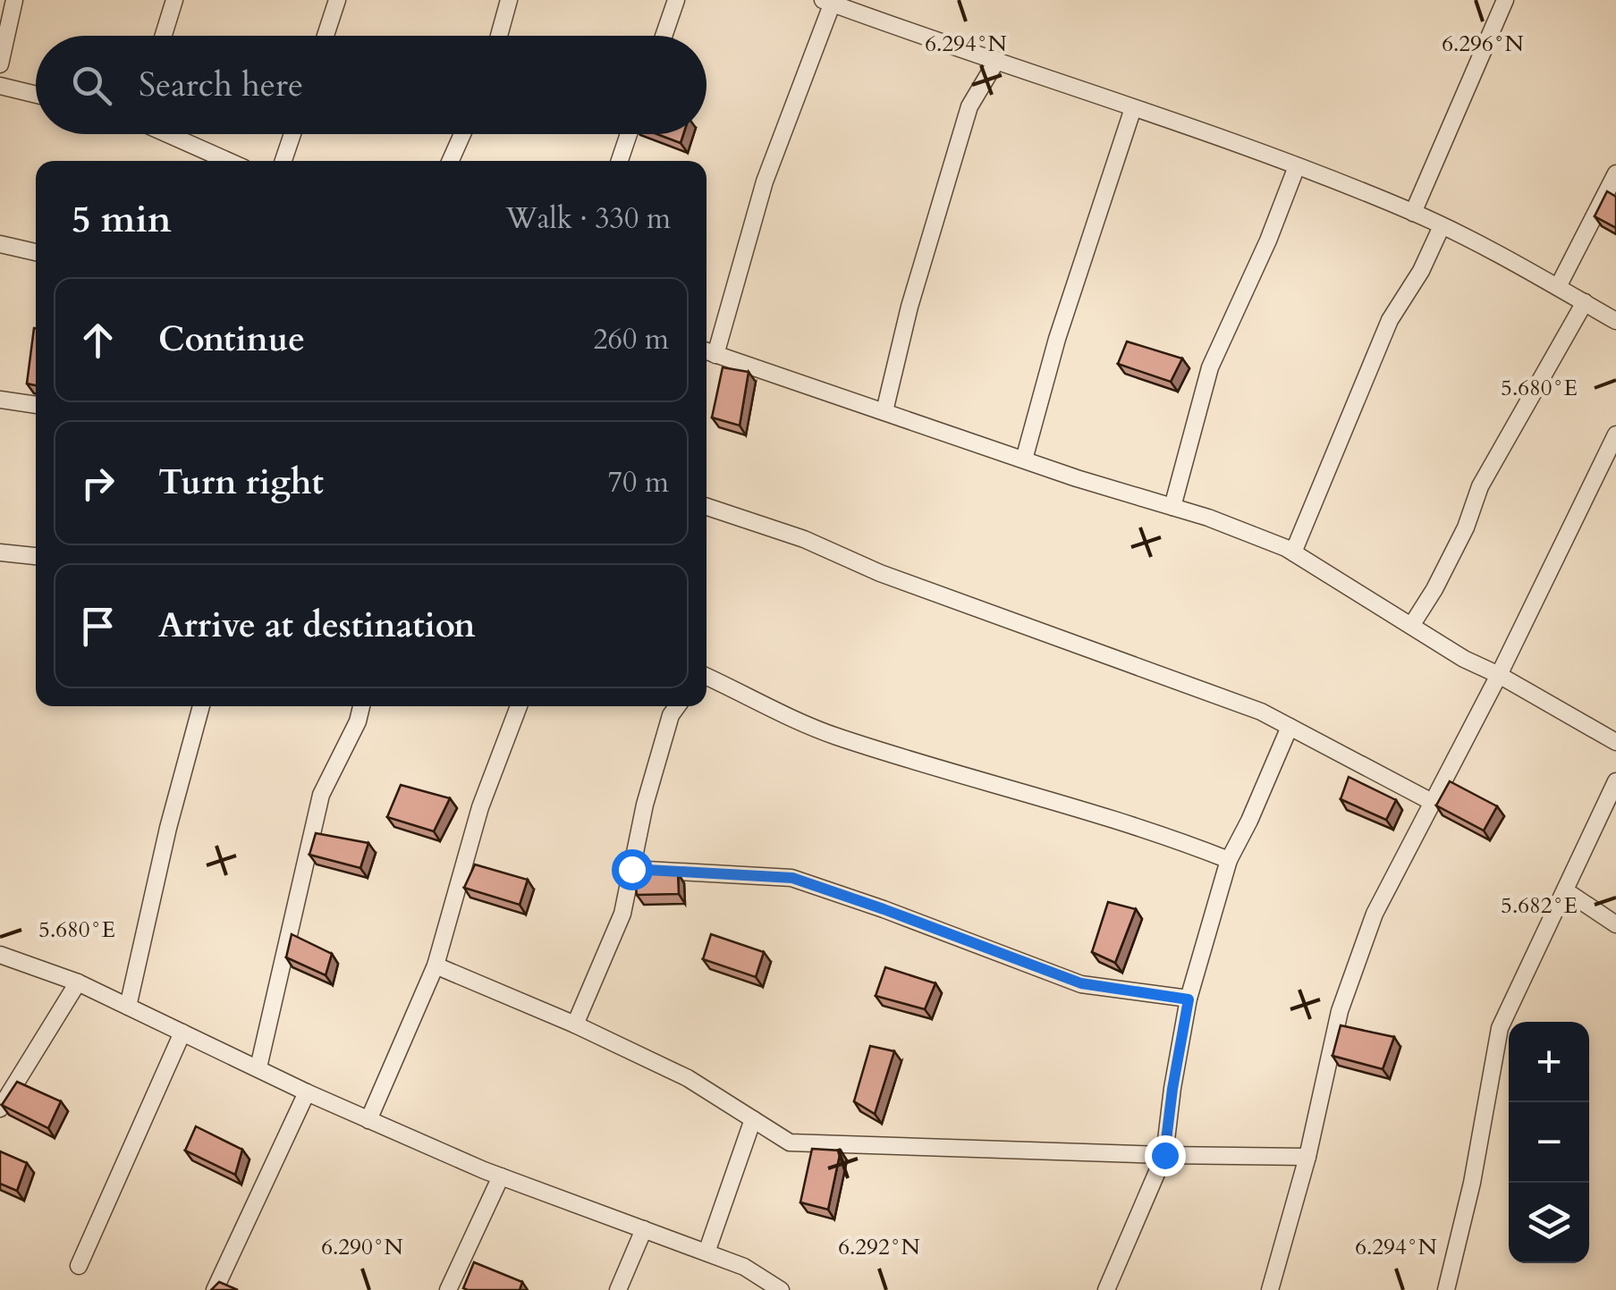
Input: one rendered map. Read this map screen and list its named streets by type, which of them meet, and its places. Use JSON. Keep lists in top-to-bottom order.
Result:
{
  "page": {
    "search": "Search here",
    "heading": ["5 min", "Walk · 330 m"],
    "list": [
      ["Continue", "260 m"],
      ["Turn right", "70 m"],
      "Arrive at destination"
    ],
    "map_buttons": ["+", "−"]
  },
  "coordinates": [
    "6.294°N",
    "6.296°N",
    "5.680°E",
    "5.682°E",
    "6.290°N",
    "6.292°N"
  ]
}
